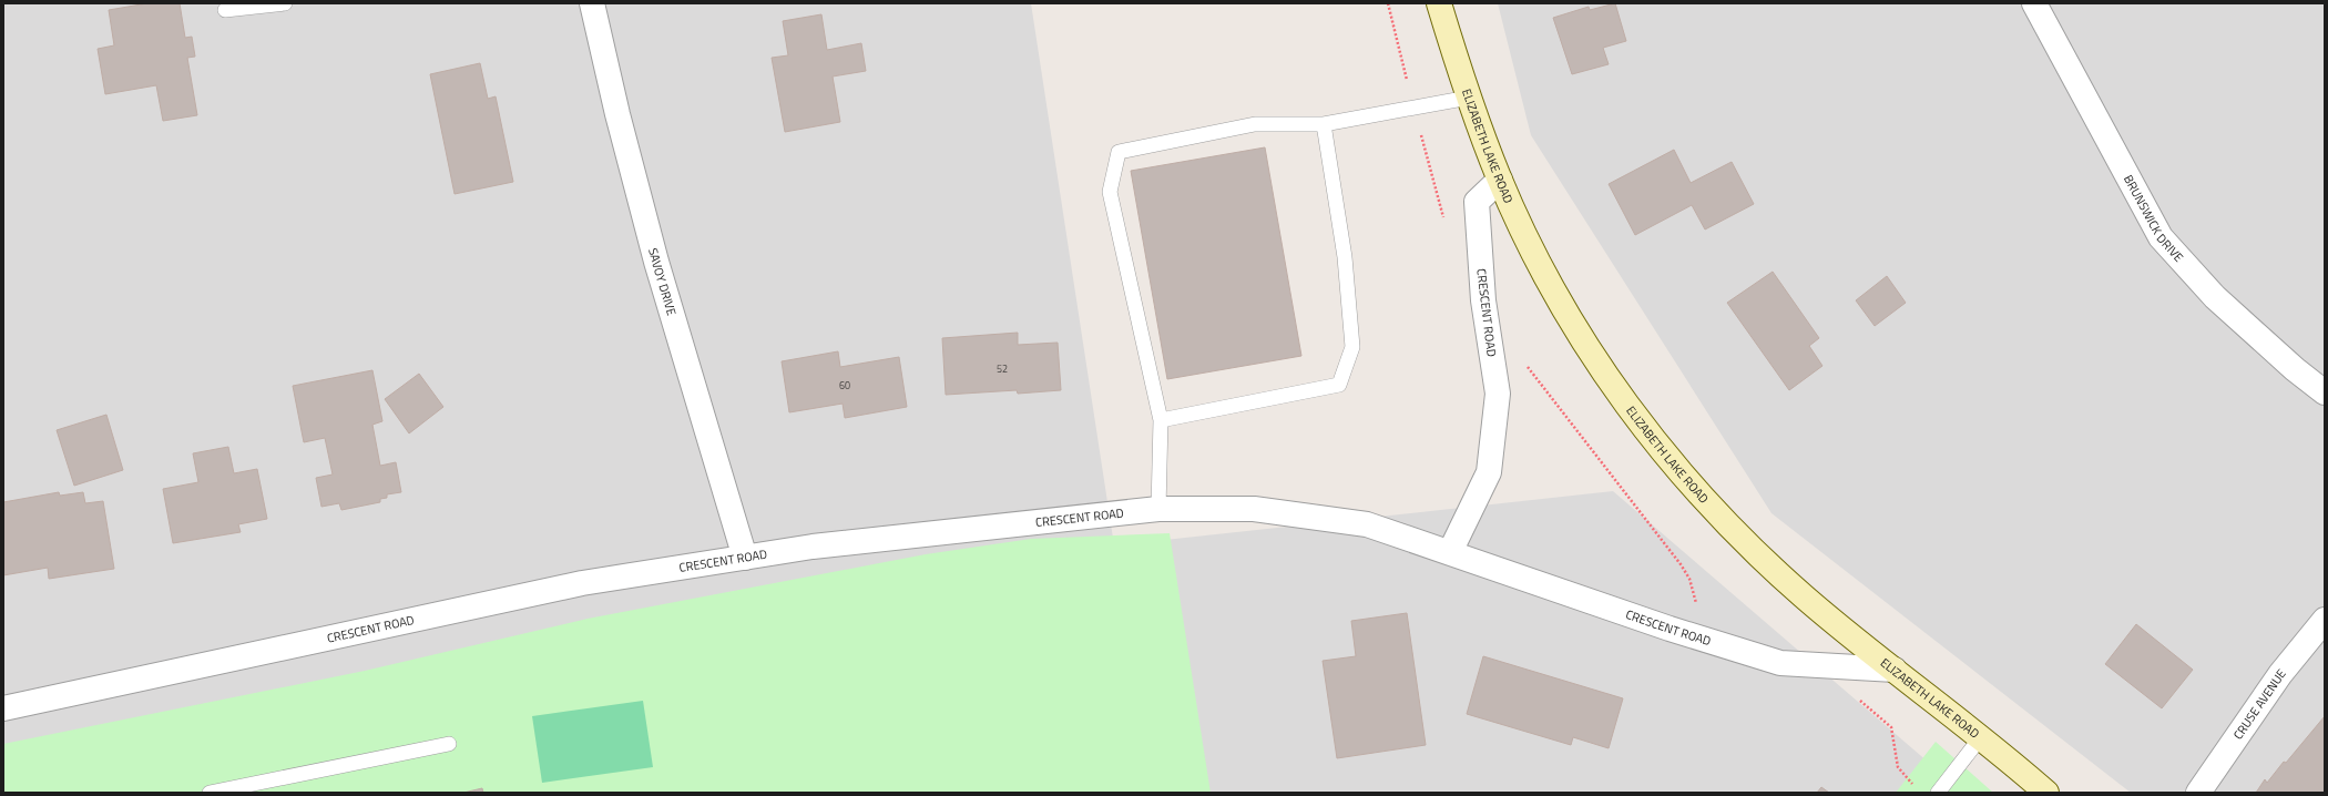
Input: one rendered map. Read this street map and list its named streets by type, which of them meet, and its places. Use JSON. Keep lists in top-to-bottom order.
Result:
{
  "streets": {
    "street": [
      "ELIZABETH LAKE ROAD",
      "BRUNSWICK DRIVE",
      "SAVOY DRIVE",
      "CRESCENT ROAD",
      "CRUSE AVENUE"
    ]
  },
  "crossings": [
    ["ELIZABETH LAKE ROAD", "CRESCENT ROAD"],
    ["SAVOY DRIVE", "CRESCENT ROAD"]
  ],
  "house_numbers": ["52", "60"]
}
